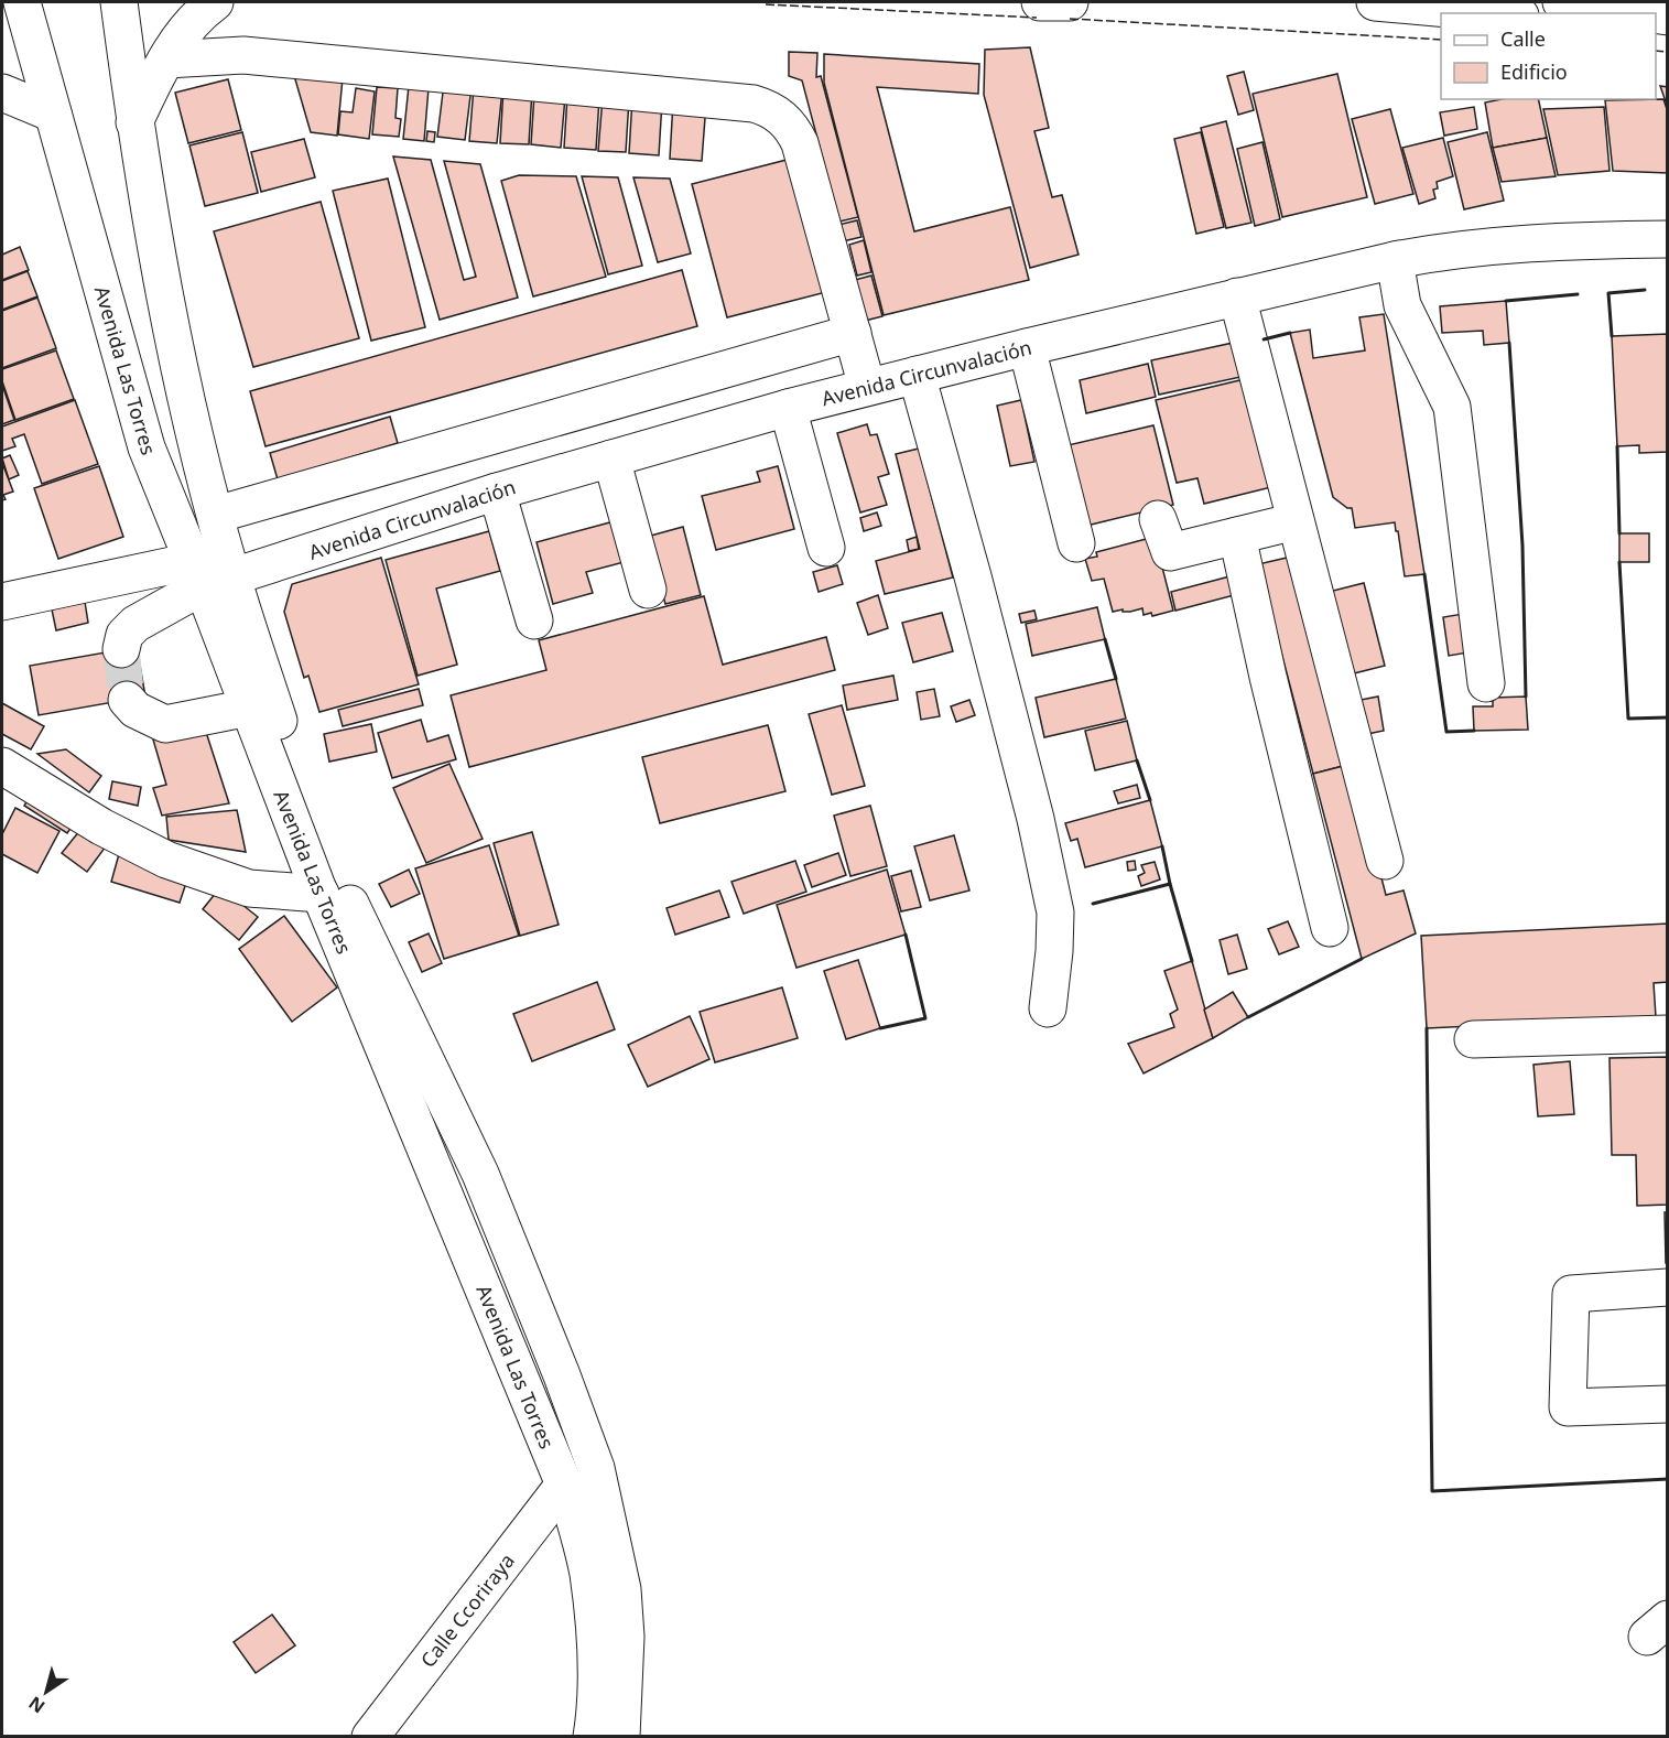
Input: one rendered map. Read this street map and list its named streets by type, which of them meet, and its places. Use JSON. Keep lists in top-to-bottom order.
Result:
{
  "streets": {
    "main road": ["Avenida Las Torres", "Avenida Circunvalación", "Calle Ccoriraya"]
  },
  "crossings": [
    ["Avenida Las Torres", "Avenida Circunvalación"],
    ["Avenida Las Torres", "Calle Ccoriraya"]
  ],
  "legend": ["Calle", "Edificio"],
  "north": "bottom left"
}
